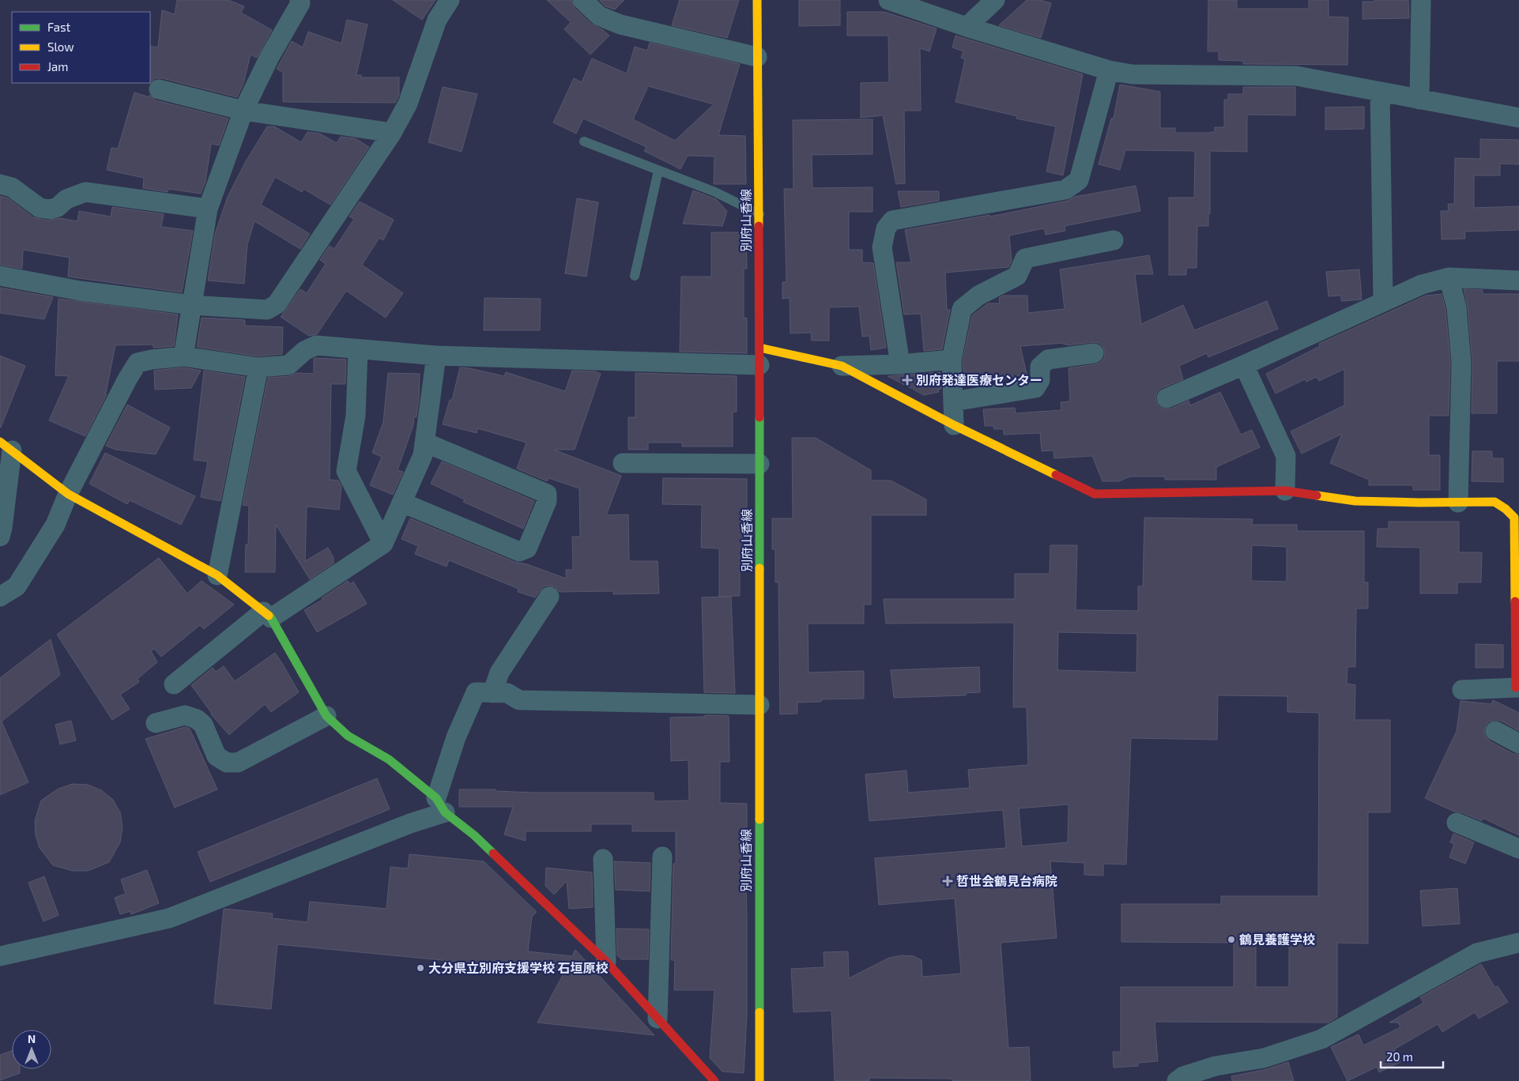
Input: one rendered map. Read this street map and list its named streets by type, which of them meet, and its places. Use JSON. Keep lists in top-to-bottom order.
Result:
{
  "streets": {
    "street": ["別府山香線"]
  },
  "places": {
    "health": ["別府発達医療センター", "哲世会鶴見台病院"],
    "other": ["鶴見養護学校", "大分県立別府支援学校 石垣原校"]
  },
  "legend": ["Fast", "Slow", "Jam"],
  "scale_bar": "20 m",
  "north": "top"
}
